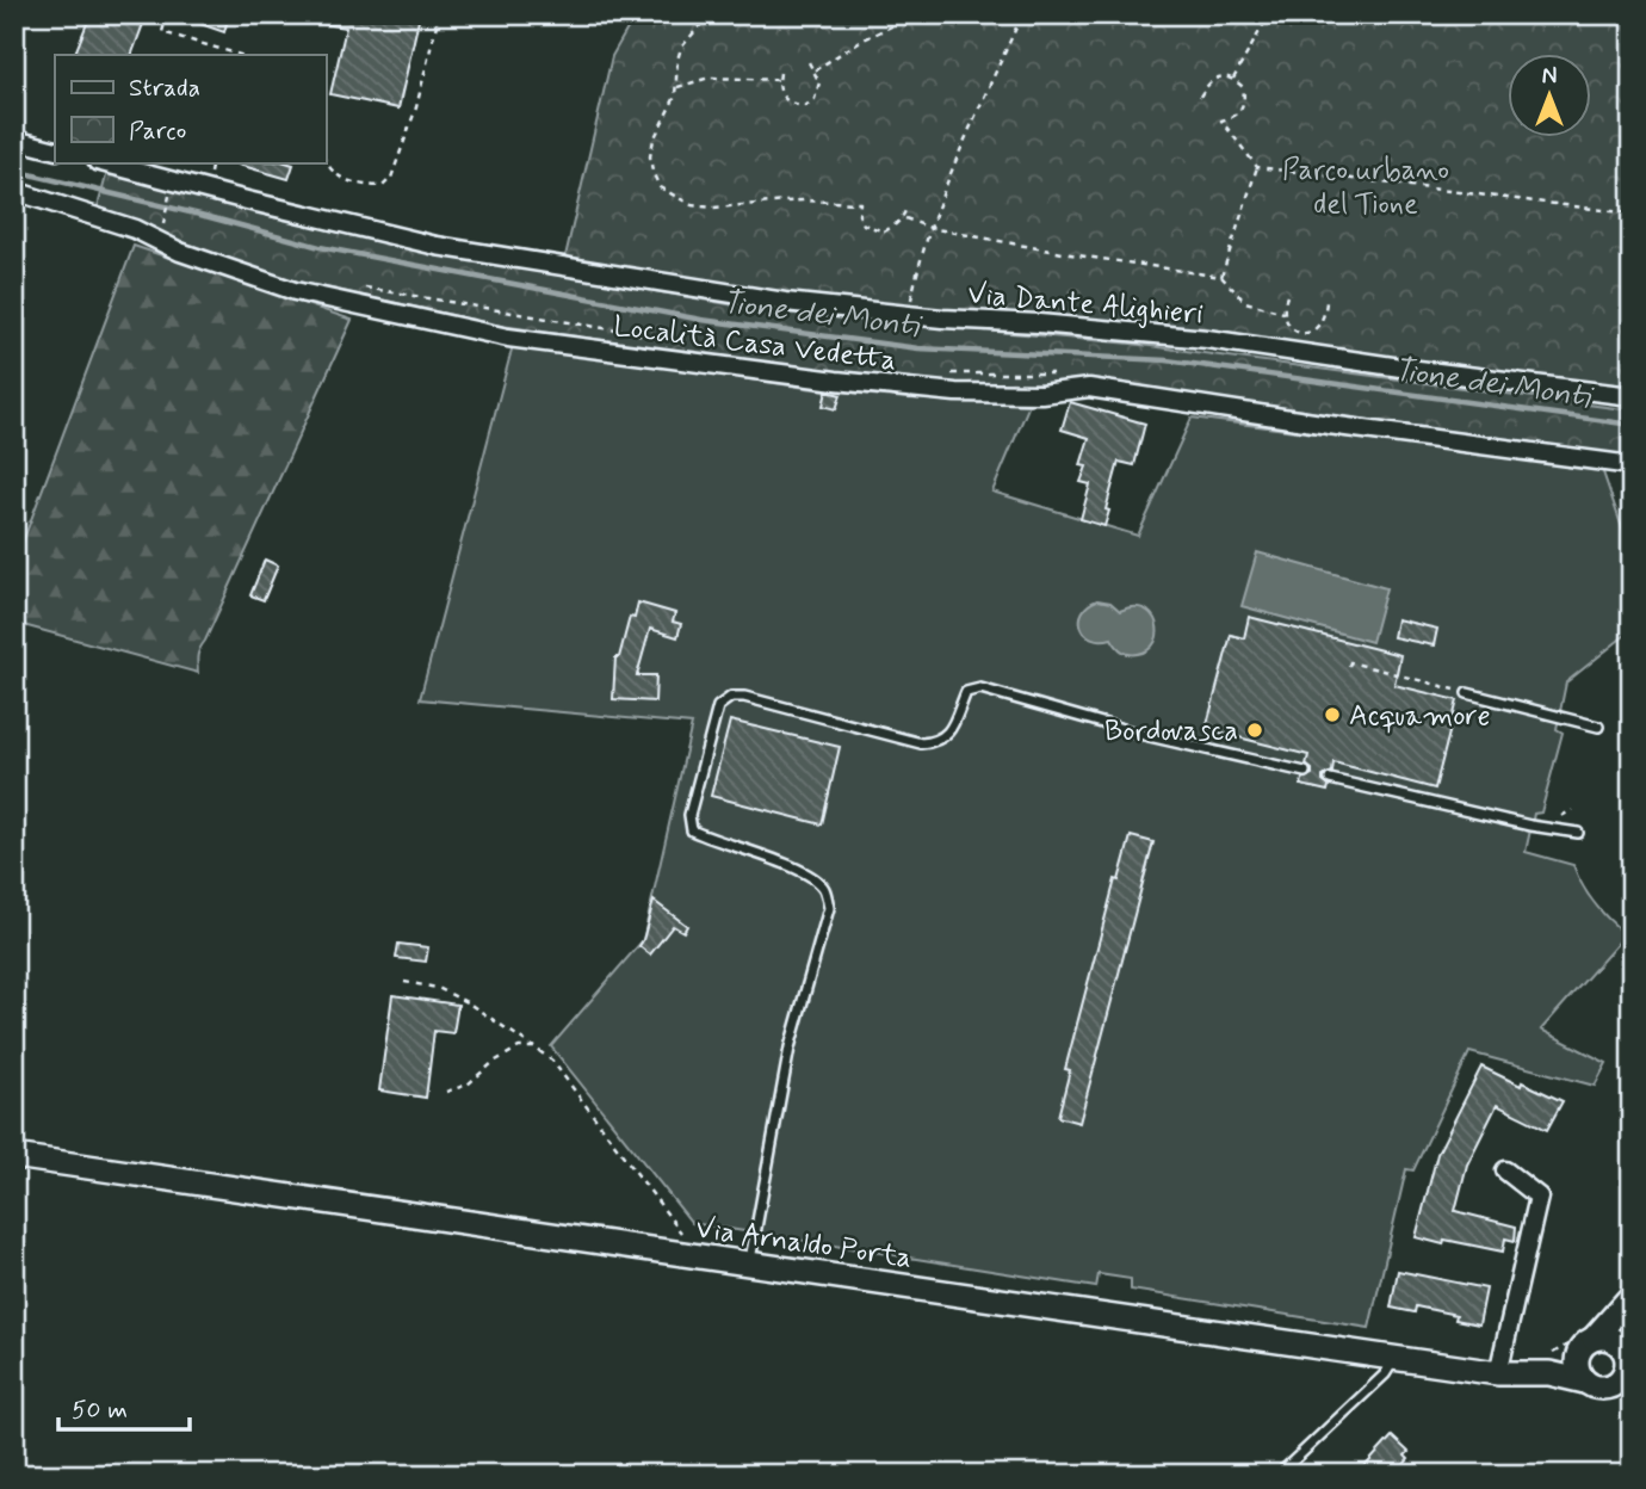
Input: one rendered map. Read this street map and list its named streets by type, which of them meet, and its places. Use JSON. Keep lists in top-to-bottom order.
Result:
{
  "streets": {
    "street": ["Via Dante Alighieri", "Località Casa Vedetta", "Via Arnaldo Porta"]
  },
  "water": ["Tione dei Monti"],
  "parks": ["Parco urbano del Tione"],
  "places": ["Acquamore", "Bordovasca"],
  "legend": ["Strada", "Parco"],
  "scale_bar": "50 m",
  "north": "top"
}
